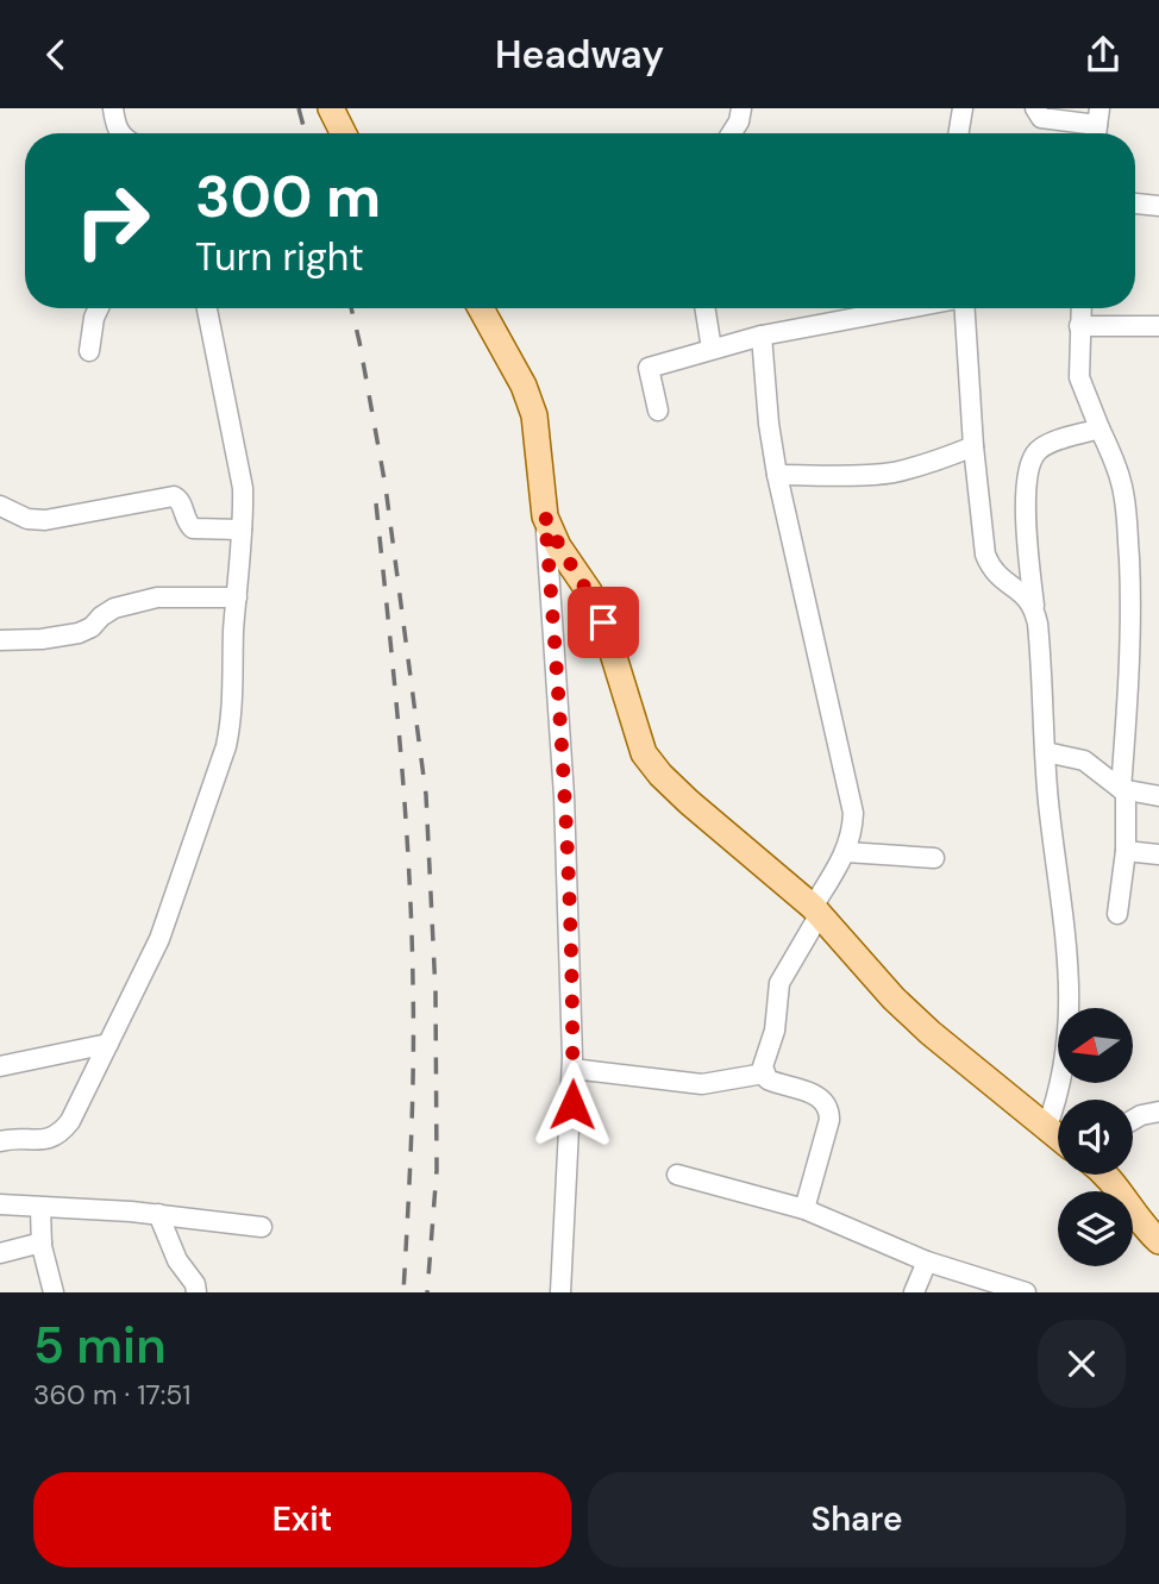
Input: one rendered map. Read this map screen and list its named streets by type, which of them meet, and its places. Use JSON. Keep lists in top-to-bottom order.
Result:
{
  "north": "left",
  "page": {
    "header": "Headway",
    "turn": ["300 m", "Turn right"],
    "heading": ["5 min", "360 m · 17:51"],
    "buttons": ["Exit", "Share"]
  }
}
